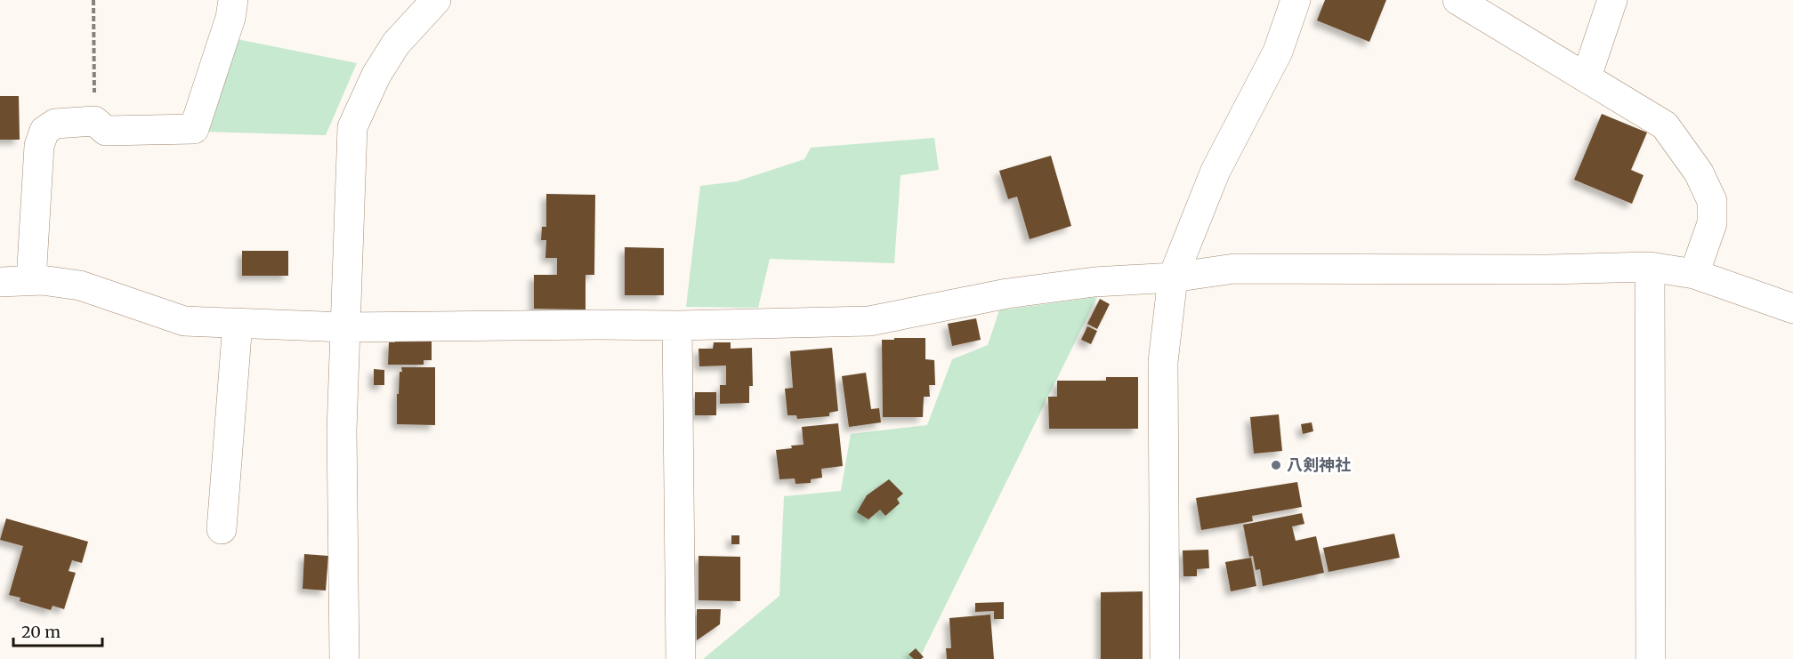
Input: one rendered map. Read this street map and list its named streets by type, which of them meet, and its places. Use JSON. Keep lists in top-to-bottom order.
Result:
{
  "places": ["八剣神社"],
  "scale_bar": "20 m"
}
